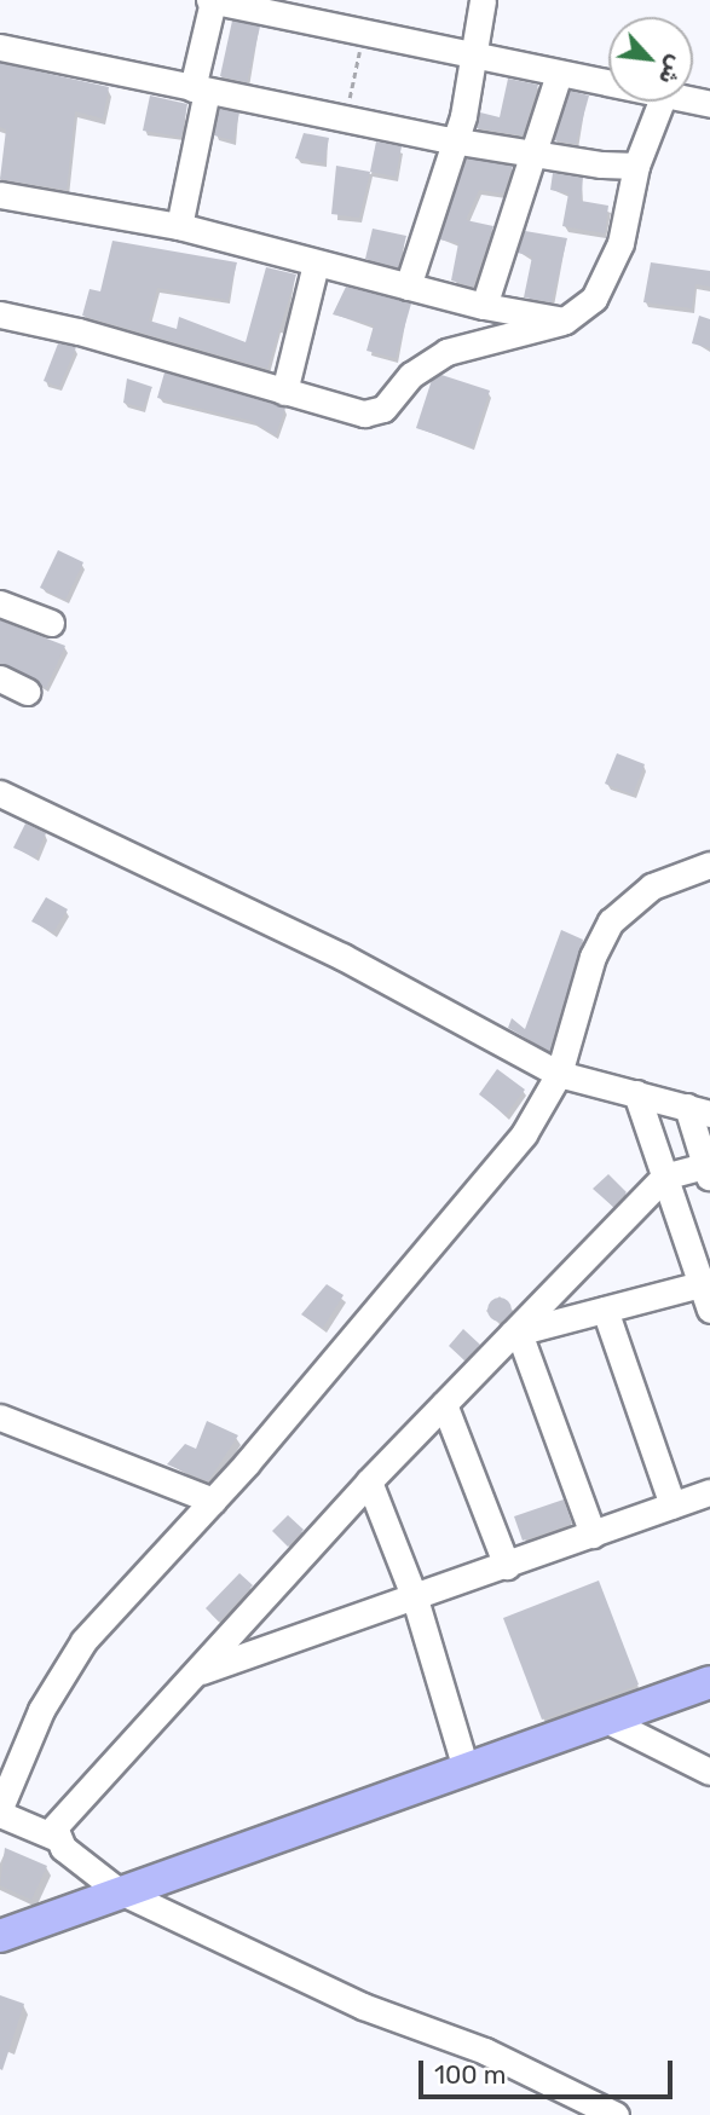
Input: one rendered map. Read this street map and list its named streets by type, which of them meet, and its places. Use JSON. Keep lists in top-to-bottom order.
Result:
{
  "scale_bar": "100 m",
  "north": "bottom right"
}
